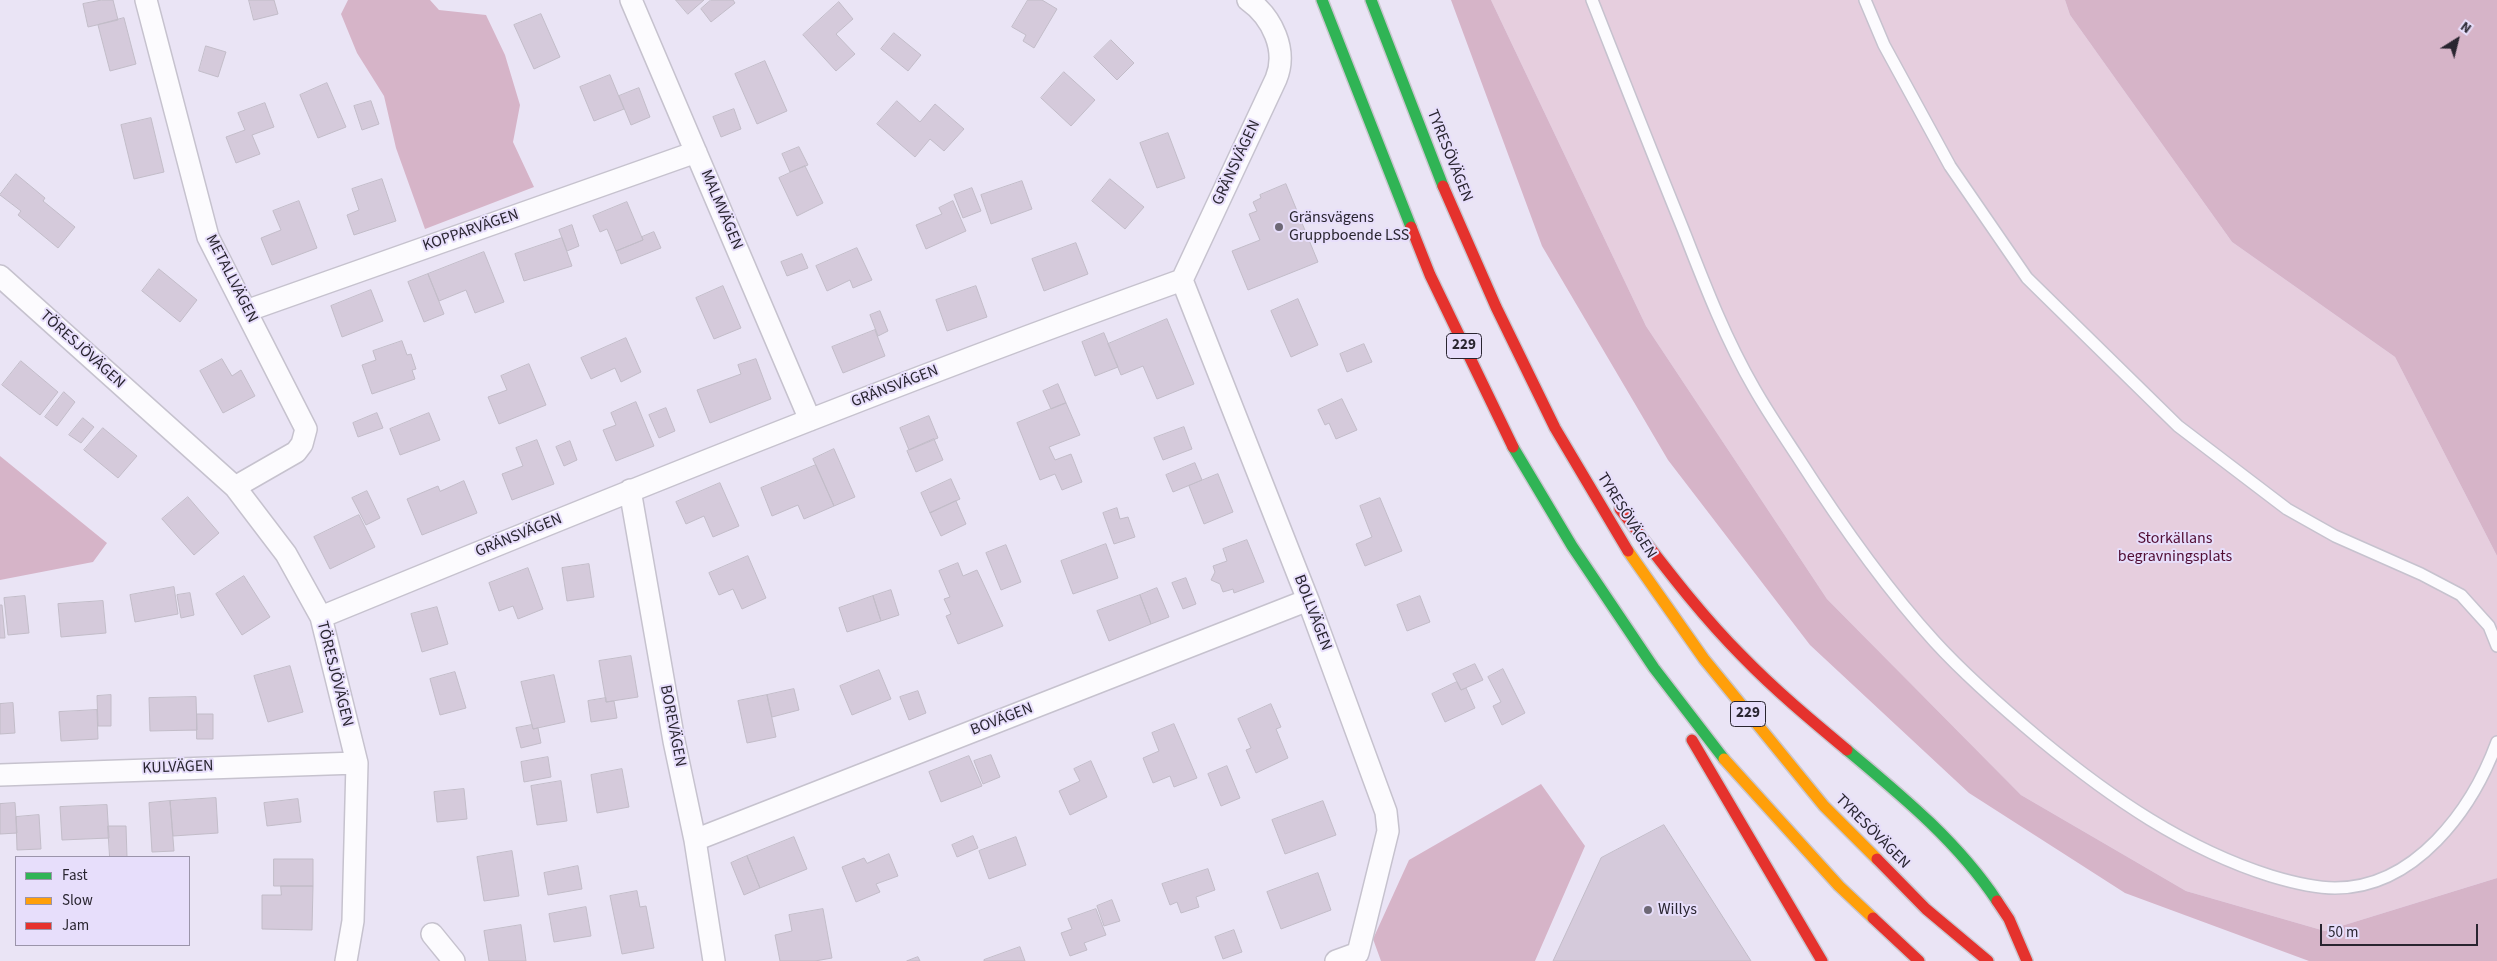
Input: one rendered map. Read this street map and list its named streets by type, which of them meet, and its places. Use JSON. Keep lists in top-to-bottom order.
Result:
{
  "streets": {
    "highway": ["TYRESÖVÄGEN", "229"],
    "street": [
      "GRÄNSVÄGEN",
      "MALMVÄGEN",
      "KOPPARVÄGEN",
      "METALLVÄGEN",
      "TÖRESJÖVÄGEN",
      "BOLLVÄGEN",
      "BOVÄGEN",
      "BOREVÄGEN",
      "KULVÄGEN"
    ]
  },
  "crossings": [
    ["GRÄNSVÄGEN", "MALMVÄGEN"],
    ["GRÄNSVÄGEN", "TÖRESJÖVÄGEN"],
    ["GRÄNSVÄGEN", "BOLLVÄGEN"],
    ["GRÄNSVÄGEN", "BOREVÄGEN"],
    ["MALMVÄGEN", "KOPPARVÄGEN"],
    ["KOPPARVÄGEN", "METALLVÄGEN"],
    ["METALLVÄGEN", "TÖRESJÖVÄGEN"],
    ["TÖRESJÖVÄGEN", "KULVÄGEN"],
    ["BOLLVÄGEN", "BOVÄGEN"],
    ["BOVÄGEN", "BOREVÄGEN"]
  ],
  "parks": ["Storkällans begravningsplats"],
  "places": ["Gränsvägens Gruppboende LSS", "Willys"],
  "legend": ["Fast", "Slow", "Jam"],
  "scale_bar": "50 m",
  "north": "top right"
}
